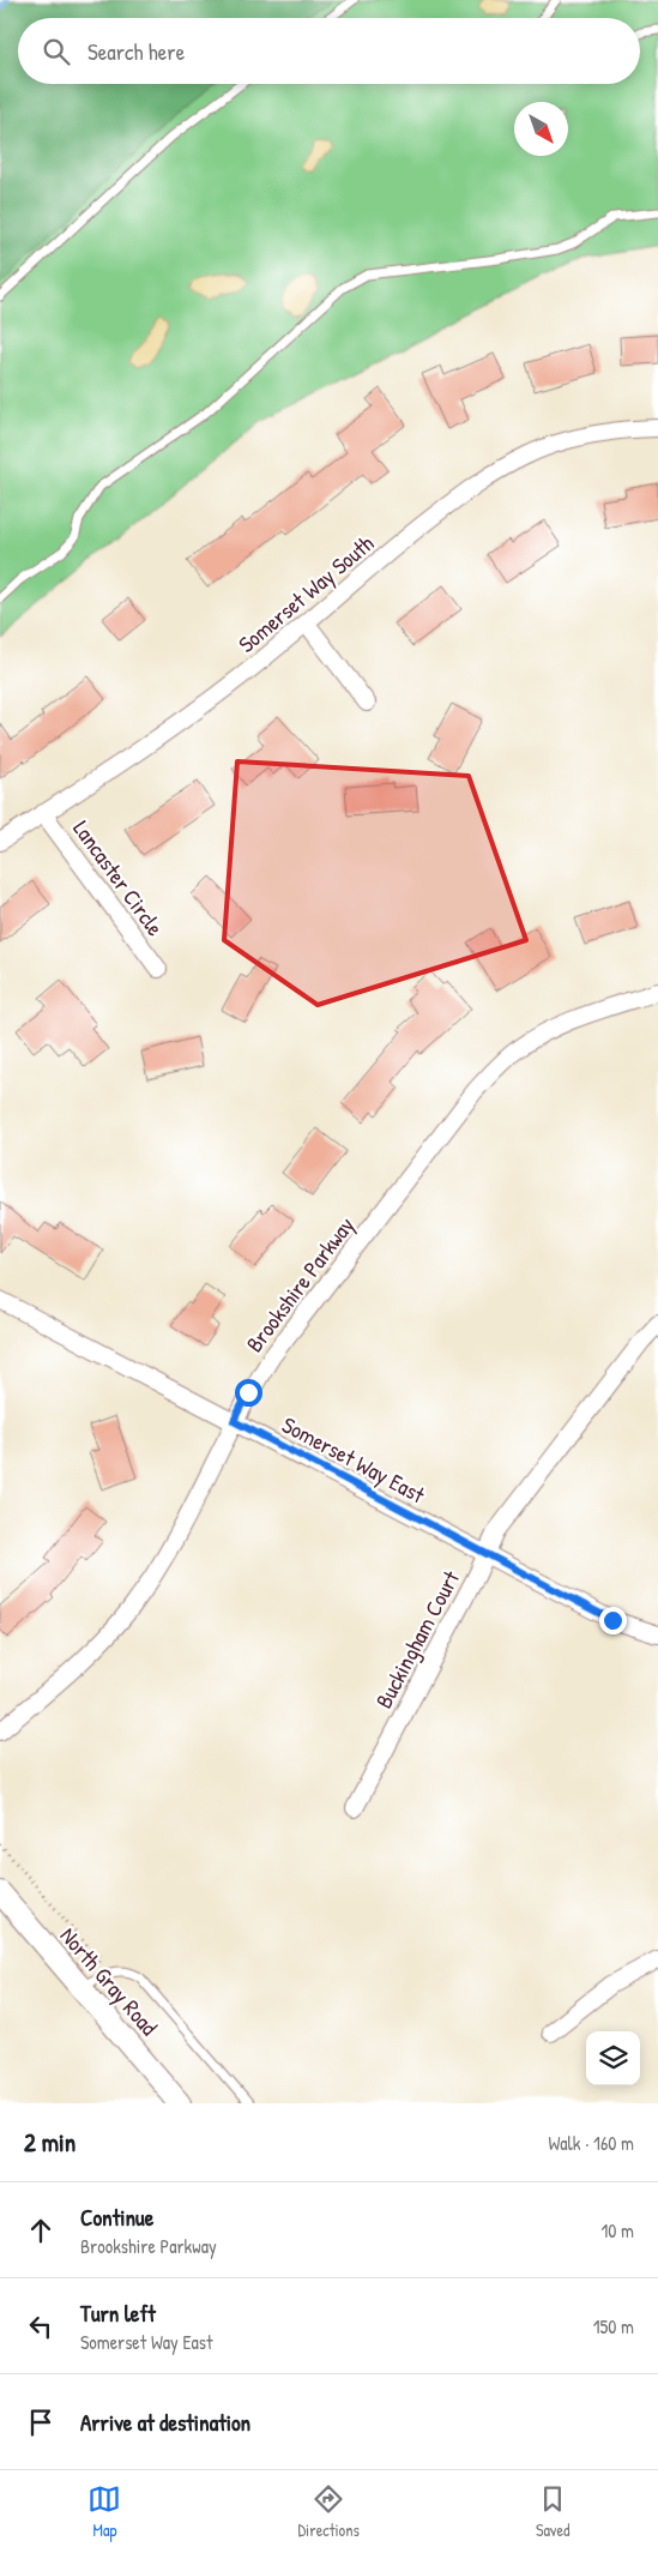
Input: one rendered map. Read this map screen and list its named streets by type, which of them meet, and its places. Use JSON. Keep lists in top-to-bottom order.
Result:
{
  "streets": {
    "street": [
      "Somerset Way South",
      "Lancaster Circle",
      "Brookshire Parkway",
      "Somerset Way East",
      "Buckingham Court",
      "North Gray Road"
    ]
  },
  "crossings": [
    ["Somerset Way South", "Lancaster Circle"],
    ["Brookshire Parkway", "Somerset Way East"],
    ["Somerset Way East", "Buckingham Court"]
  ],
  "north": "bottom right",
  "page": {
    "search": "Search here",
    "heading": ["2 min", "Walk · 160 m"],
    "list": [
      ["Continue", "Brookshire Parkway", "10 m"],
      ["Turn left", "Somerset Way East", "150 m"],
      "Arrive at destination"
    ],
    "nav": ["Map", "Directions", "Saved"]
  }
}
